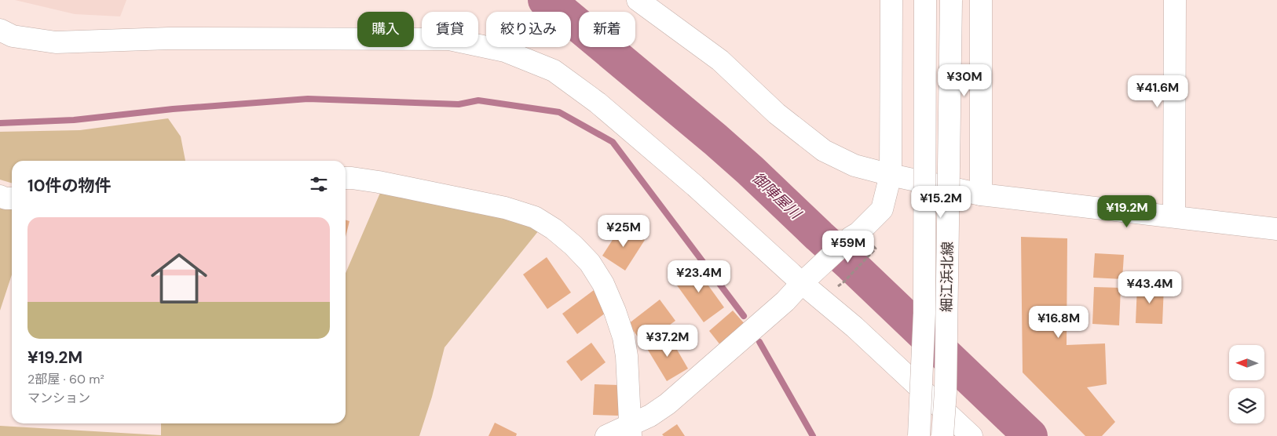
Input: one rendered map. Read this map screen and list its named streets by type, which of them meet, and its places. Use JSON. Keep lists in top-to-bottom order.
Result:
{
  "streets": {
    "street": ["細江浜北線"]
  },
  "water": ["御陣屋川"],
  "north": "left",
  "page": {
    "chip": [
      "購入",
      "賃貸",
      "絞り込み",
      "新着"
    ],
    "price": [
      "¥30M",
      "¥41.6M",
      "¥15.2M",
      "¥19.2M",
      "¥25M",
      "¥59M",
      "¥23.4M",
      "¥43.4M",
      "¥16.8M",
      "¥37.2M"
    ],
    "heading": "10件の物件",
    "list": [
      {
        "name": "¥19.2M",
        "note": "2部屋 · 60 m² · マンション"
      }
    ]
  }
}
